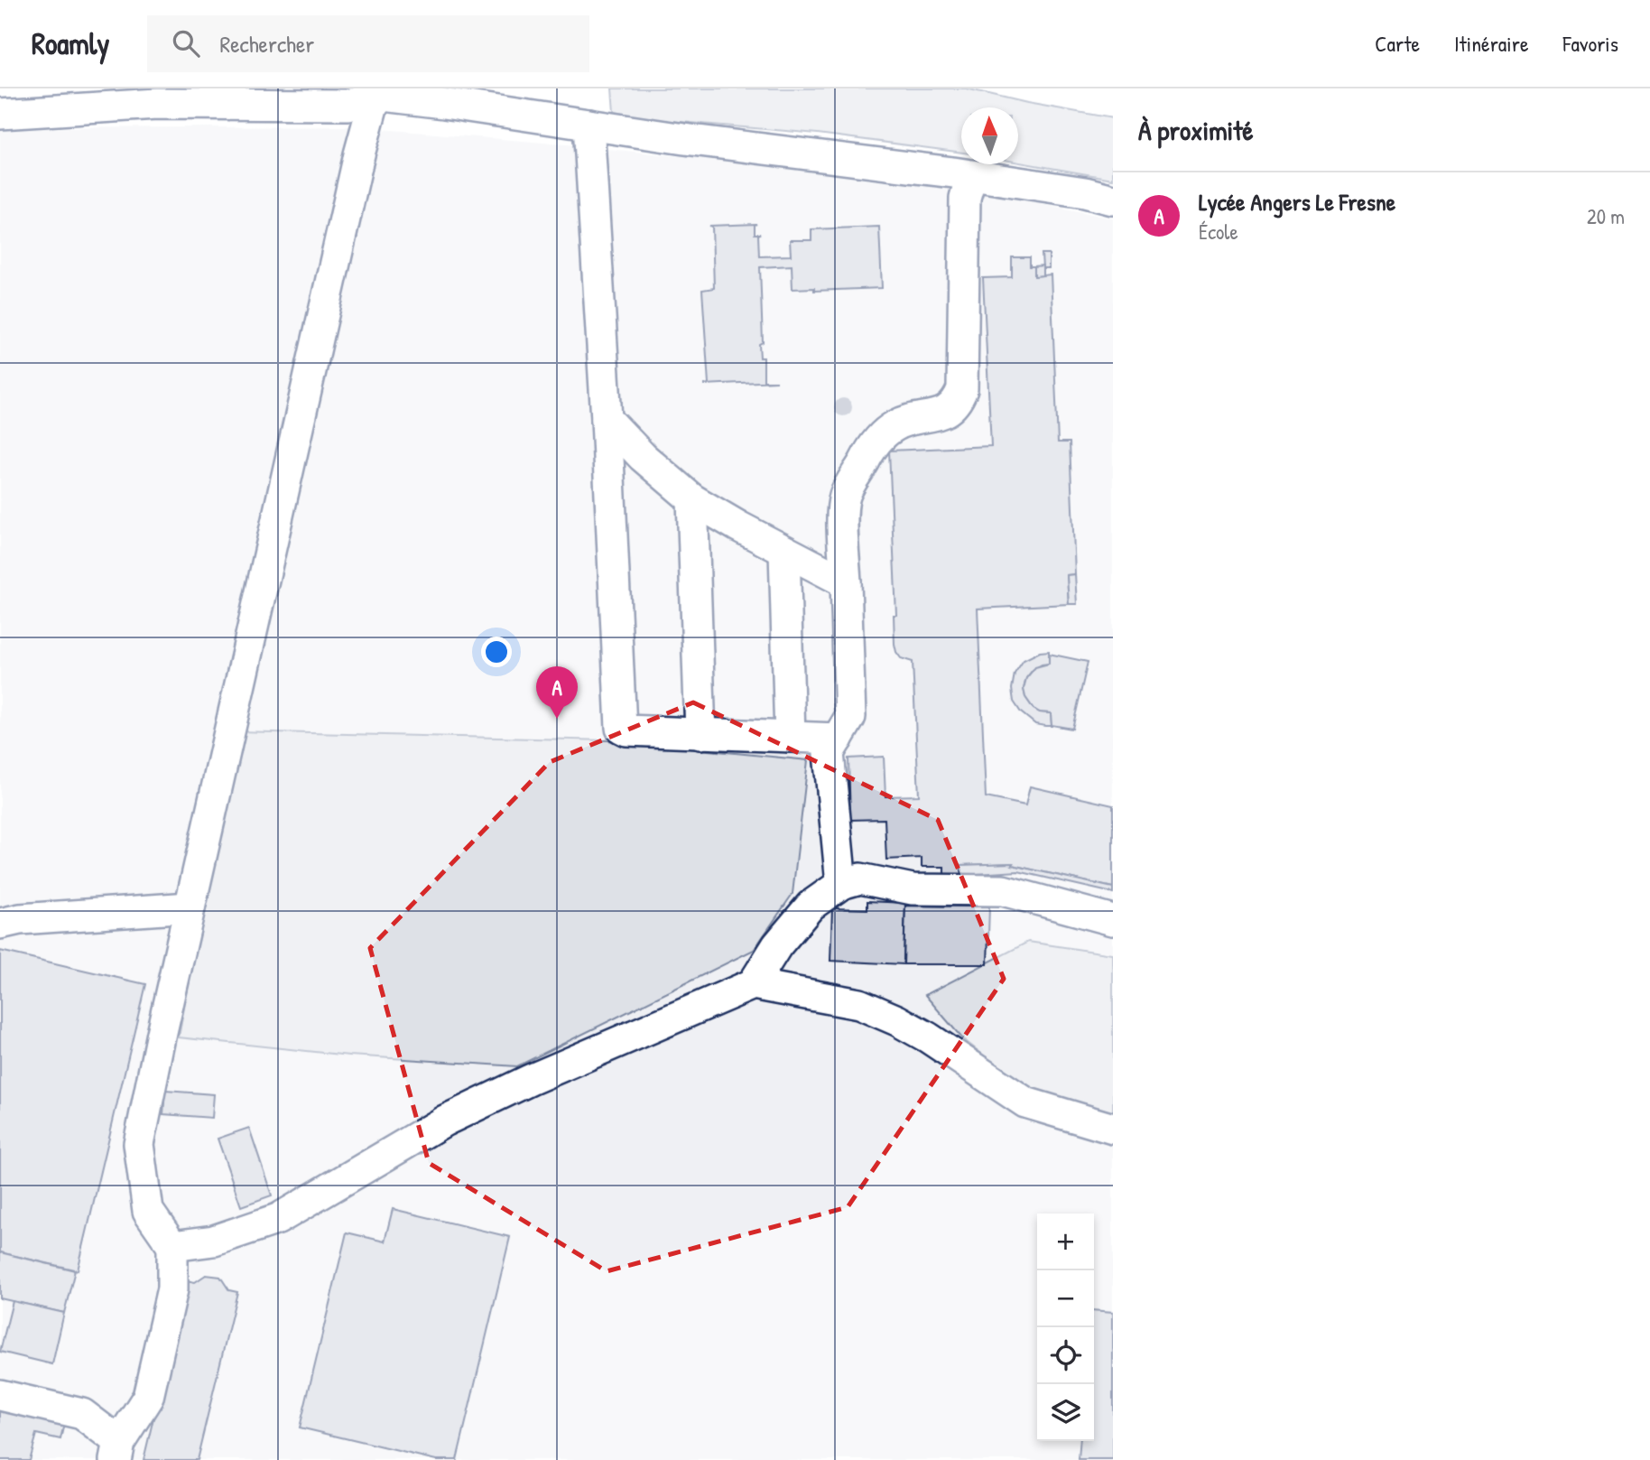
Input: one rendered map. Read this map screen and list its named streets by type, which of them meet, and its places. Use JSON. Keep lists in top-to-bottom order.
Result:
{
  "north": "top",
  "page": {
    "header": "Roamly",
    "search": "Rechercher",
    "nav": ["Carte", "Itinéraire", "Favoris"],
    "heading": "À proximité",
    "list": [
      {
        "mark": "A",
        "name": "Lycée Angers Le Fresne",
        "note": "École",
        "value": "20 m"
      }
    ],
    "pins": "A",
    "map_buttons": ["+", "−"]
  }
}
